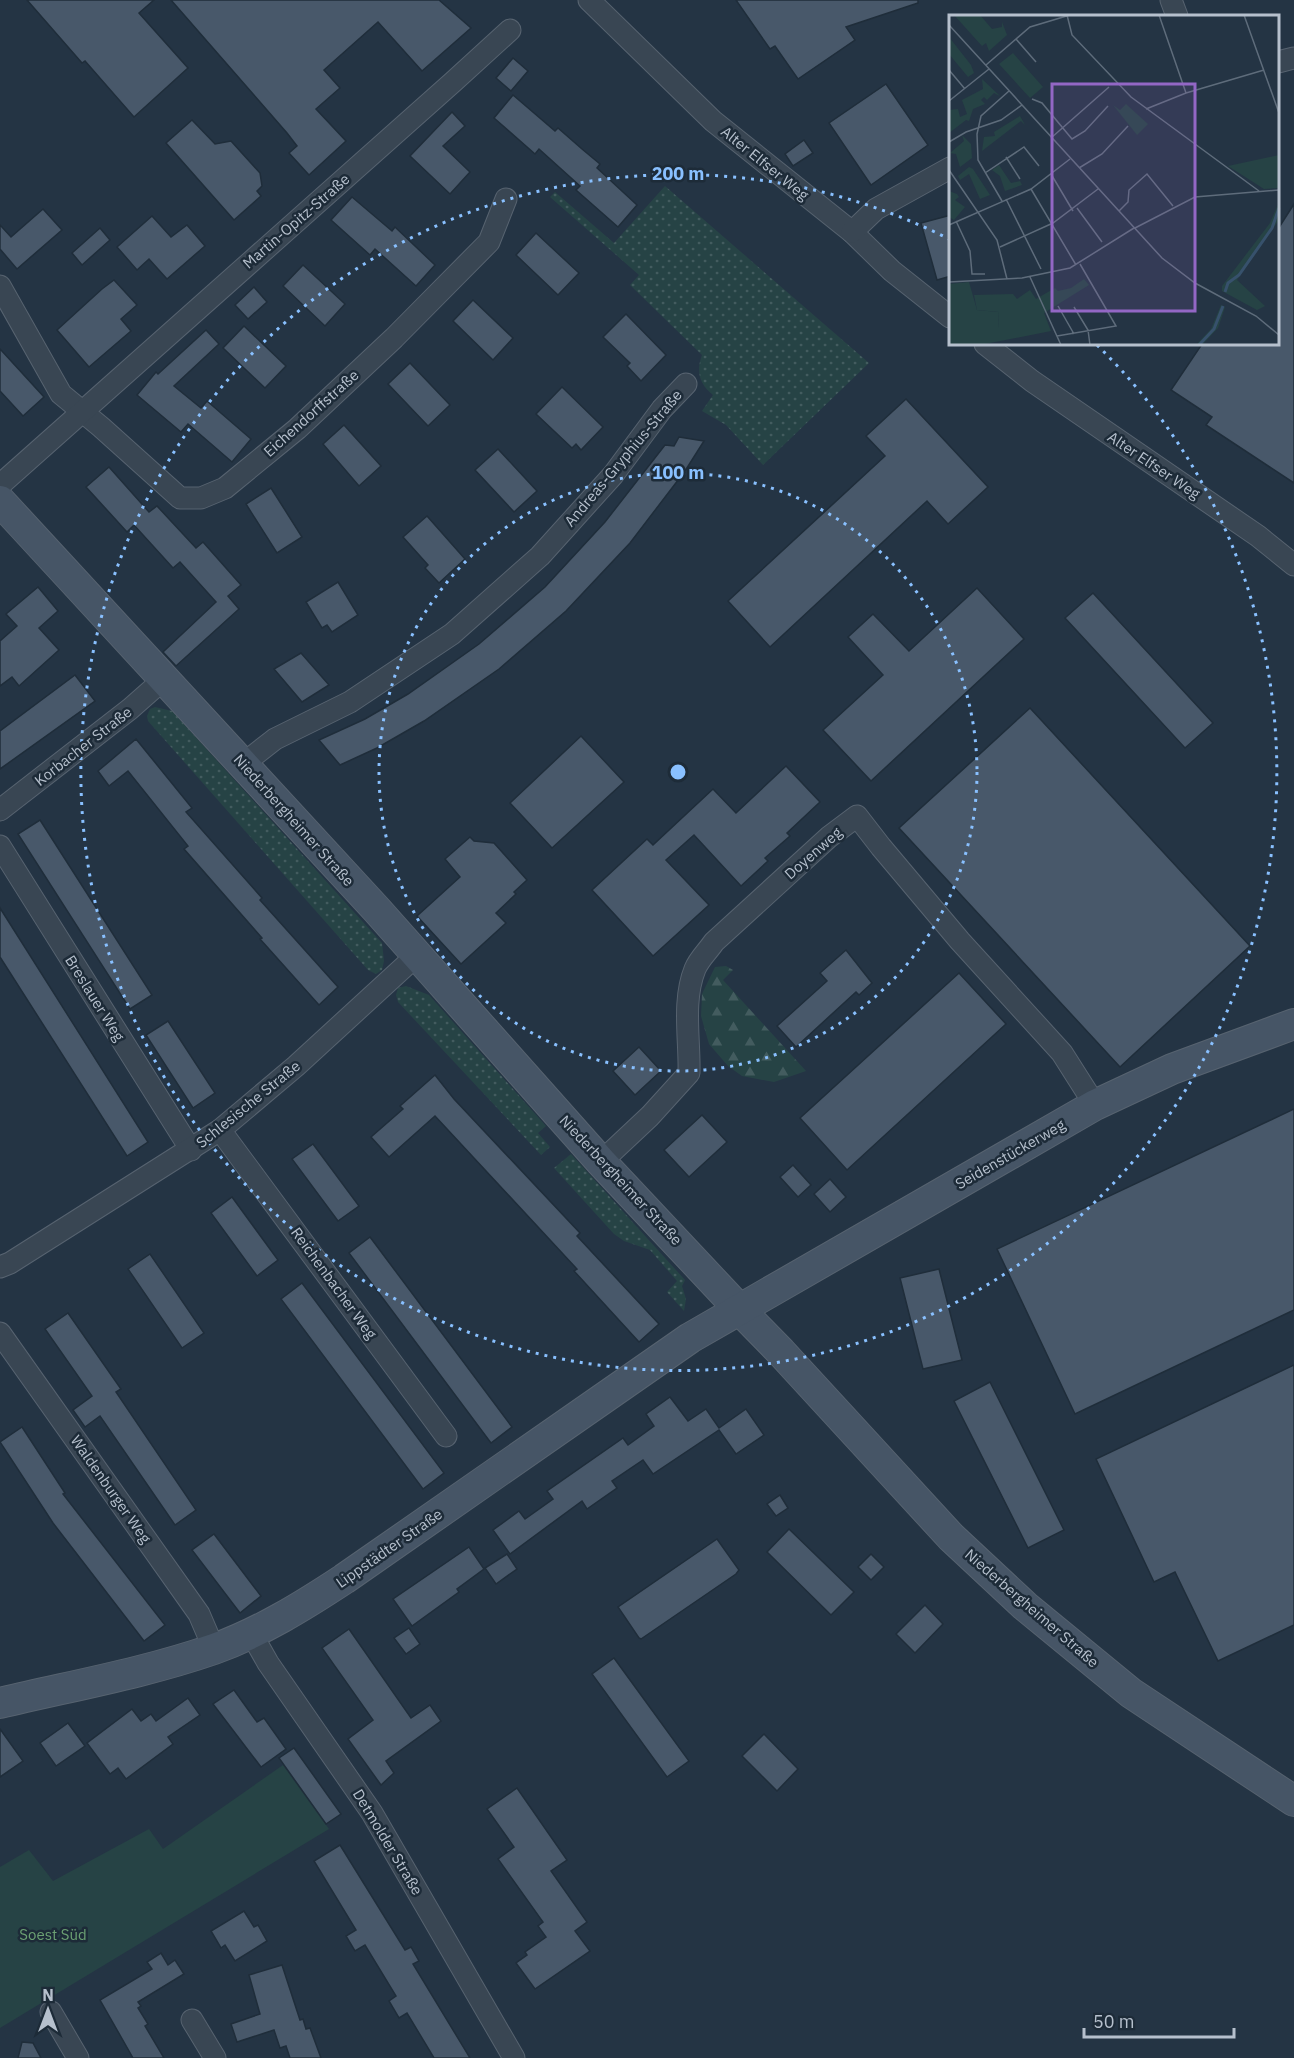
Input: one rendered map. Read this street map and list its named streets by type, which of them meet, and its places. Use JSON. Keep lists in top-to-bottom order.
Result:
{
  "streets": {
    "main road": ["Niederbergheimer Straße", "Seidenstückerweg", "Lippstädter Straße"],
    "street": [
      "Alter Elfser Weg",
      "Martin-Opitz-Straße",
      "Eichendorffstraße",
      "Andreas-Gryphius-Straße",
      "Korbacher Straße",
      "Doyenweg",
      "Breslauer Weg",
      "Schlesische Straße",
      "Reichenbacher Weg",
      "Waldenburger Weg",
      "Detmolder Straße"
    ]
  },
  "crossings": [
    ["Martin-Opitz-Straße", "Eichendorffstraße"],
    ["Andreas-Gryphius-Straße", "Niederbergheimer Straße"],
    ["Korbacher Straße", "Niederbergheimer Straße"],
    ["Niederbergheimer Straße", "Doyenweg"],
    ["Niederbergheimer Straße", "Schlesische Straße"],
    ["Niederbergheimer Straße", "Seidenstückerweg"],
    ["Niederbergheimer Straße", "Lippstädter Straße"],
    ["Doyenweg", "Seidenstückerweg"],
    ["Breslauer Weg", "Schlesische Straße"],
    ["Schlesische Straße", "Reichenbacher Weg"],
    ["Seidenstückerweg", "Lippstädter Straße"],
    ["Waldenburger Weg", "Lippstädter Straße"],
    ["Lippstädter Straße", "Detmolder Straße"]
  ],
  "parks": ["Soest Süd"],
  "scale_bar": "50 m",
  "north": "top",
  "rings": ["200 m", "100 m"]
}
